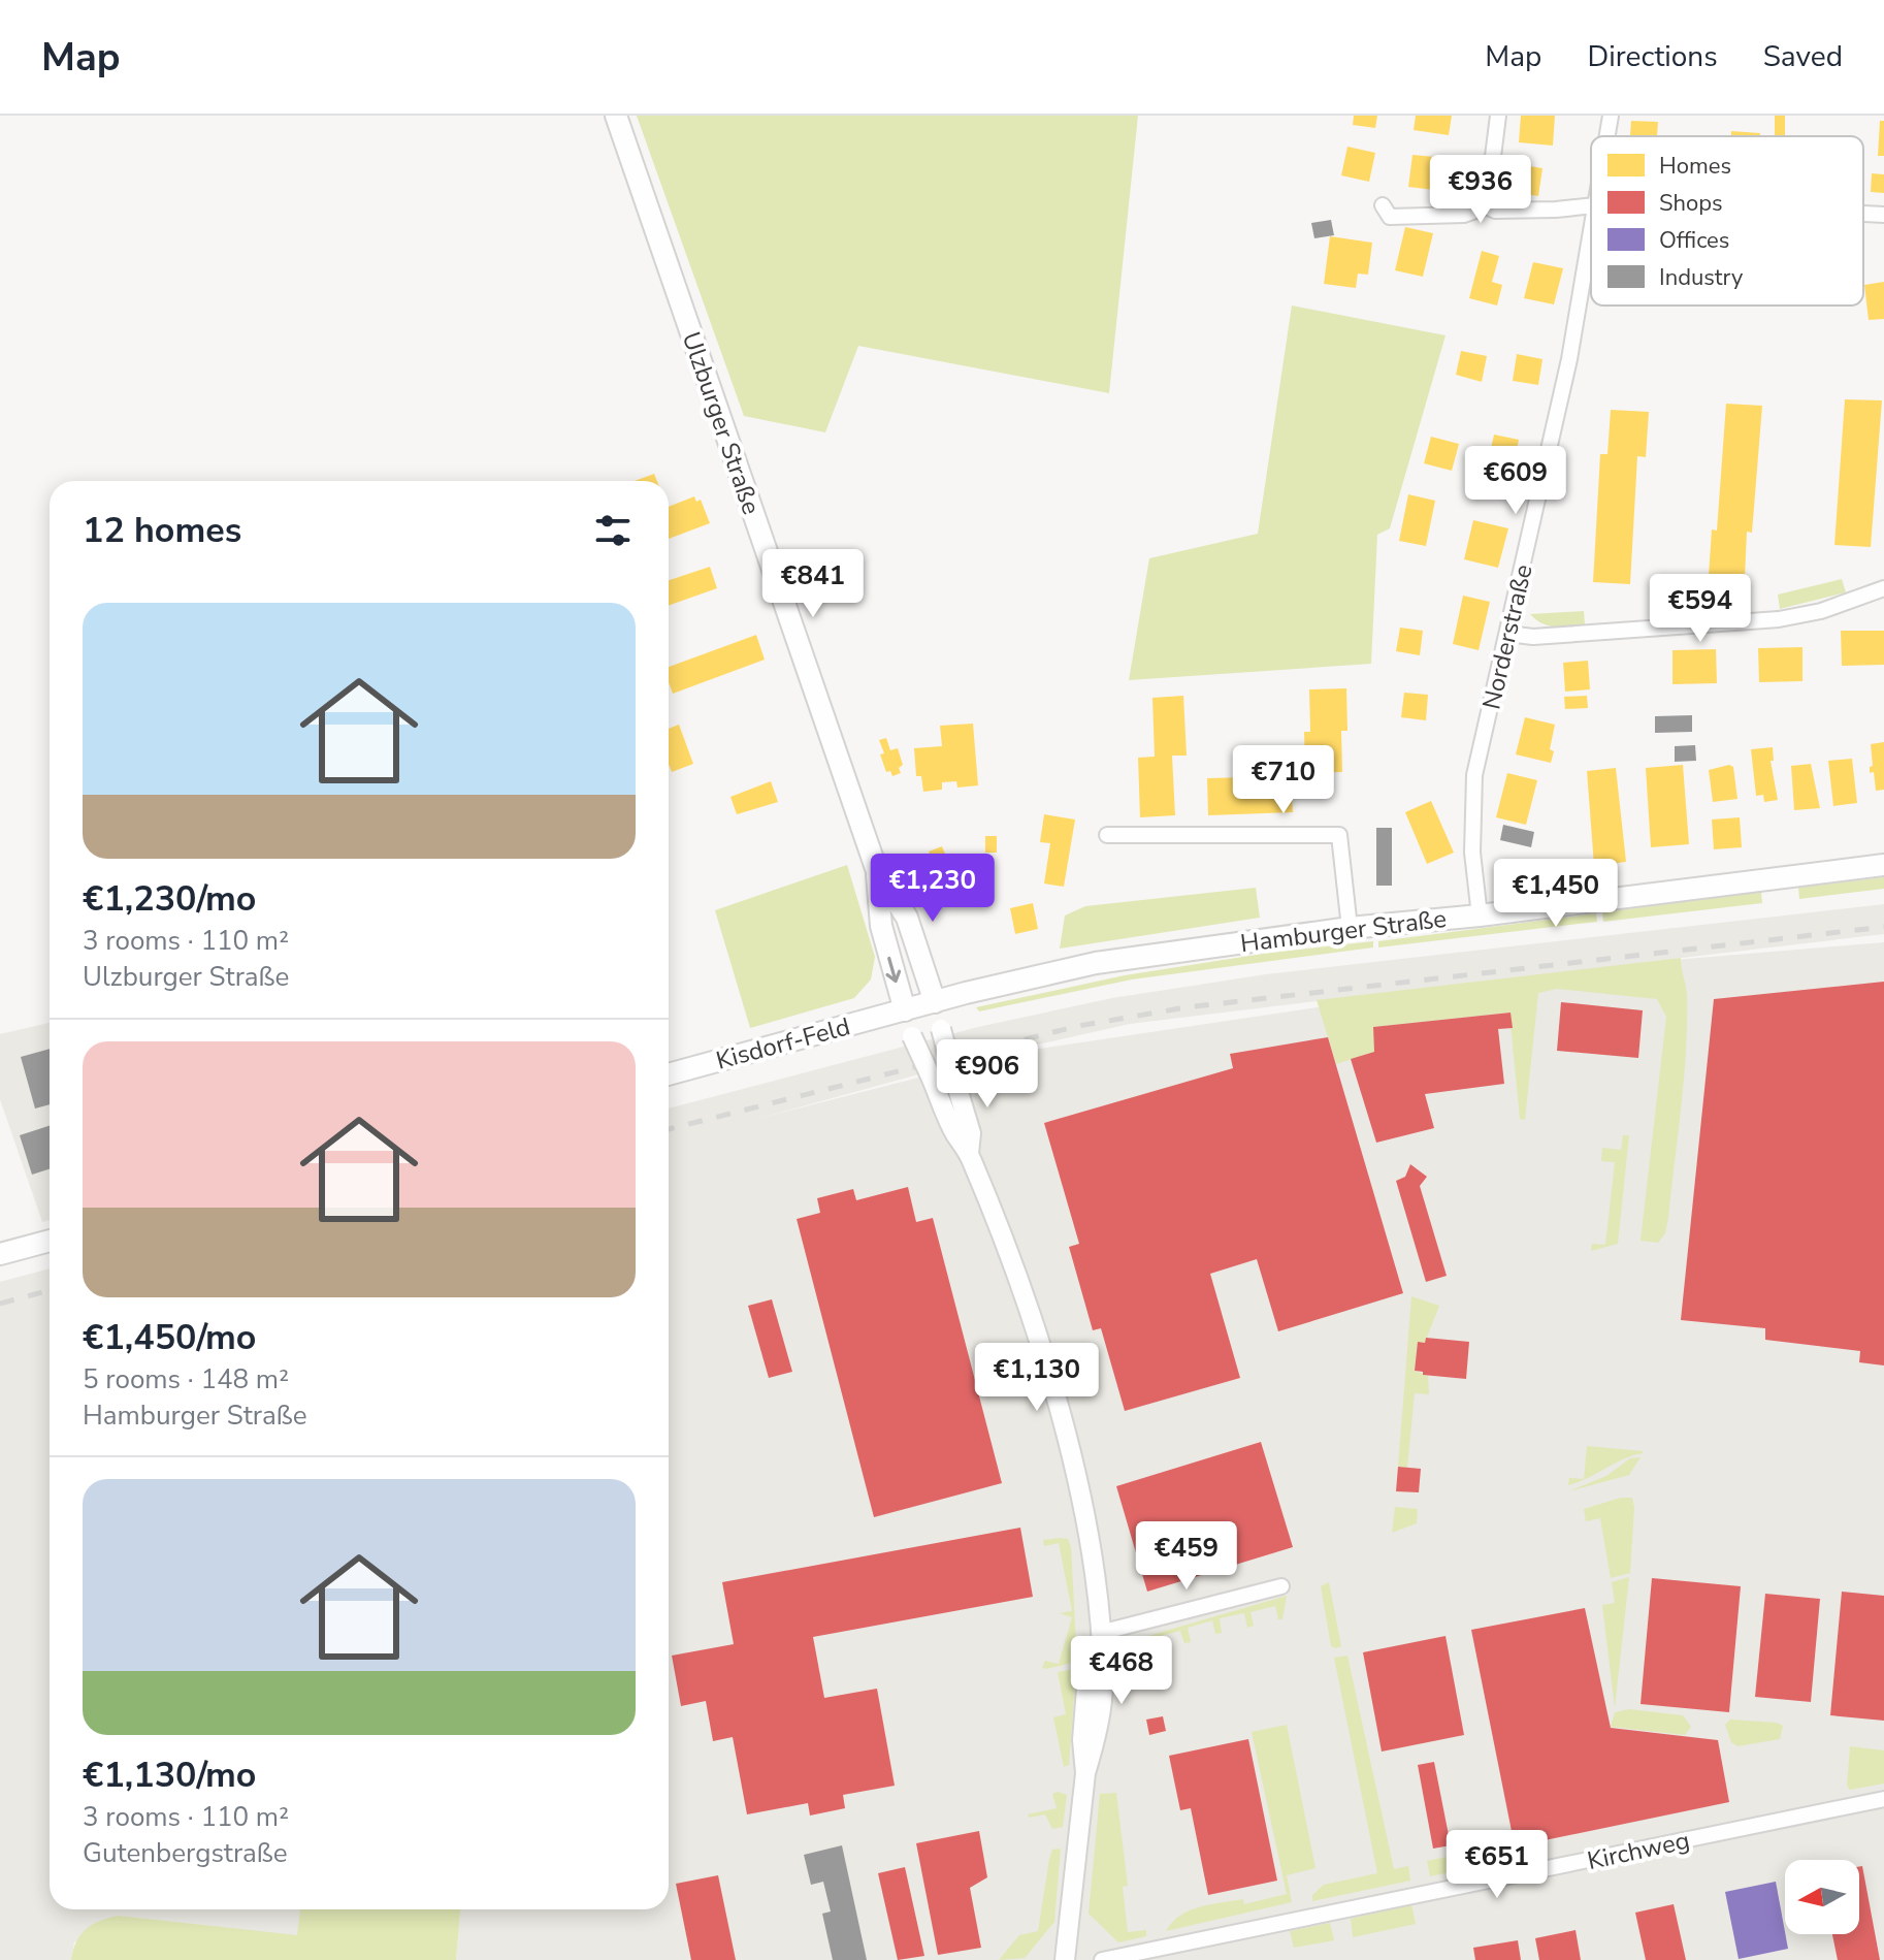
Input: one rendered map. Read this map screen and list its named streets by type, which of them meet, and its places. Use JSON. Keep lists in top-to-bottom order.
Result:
{
  "streets": {
    "main road": ["Ulzburger Straße", "Hamburger Straße", "Kisdorf-Feld"],
    "street": ["Norderstraße", "Kirchweg"]
  },
  "crossings": [
    ["Ulzburger Straße", "Hamburger Straße"],
    ["Ulzburger Straße", "Kisdorf-Feld"],
    ["Norderstraße", "Hamburger Straße"],
    ["Hamburger Straße", "Kisdorf-Feld"]
  ],
  "legend": [
    "Homes",
    "Shops",
    "Offices",
    "Industry"
  ],
  "north": "left",
  "page": {
    "header": "Map",
    "nav": ["Map", "Directions", "Saved"],
    "price": [
      "€936",
      "€609",
      "€841",
      "€594",
      "€710",
      "€1,230",
      "€1,450",
      "€906",
      "€1,130",
      "€459",
      "€468",
      "€651"
    ],
    "heading": "12 homes",
    "list": [
      {
        "name": "€1,230/mo",
        "note": "3 rooms · 110 m² · Ulzburger Straße"
      },
      {
        "name": "€1,450/mo",
        "note": "5 rooms · 148 m² · Hamburger Straße"
      },
      {
        "name": "€1,130/mo",
        "note": "3 rooms · 110 m² · Gutenbergstraße"
      }
    ]
  }
}
